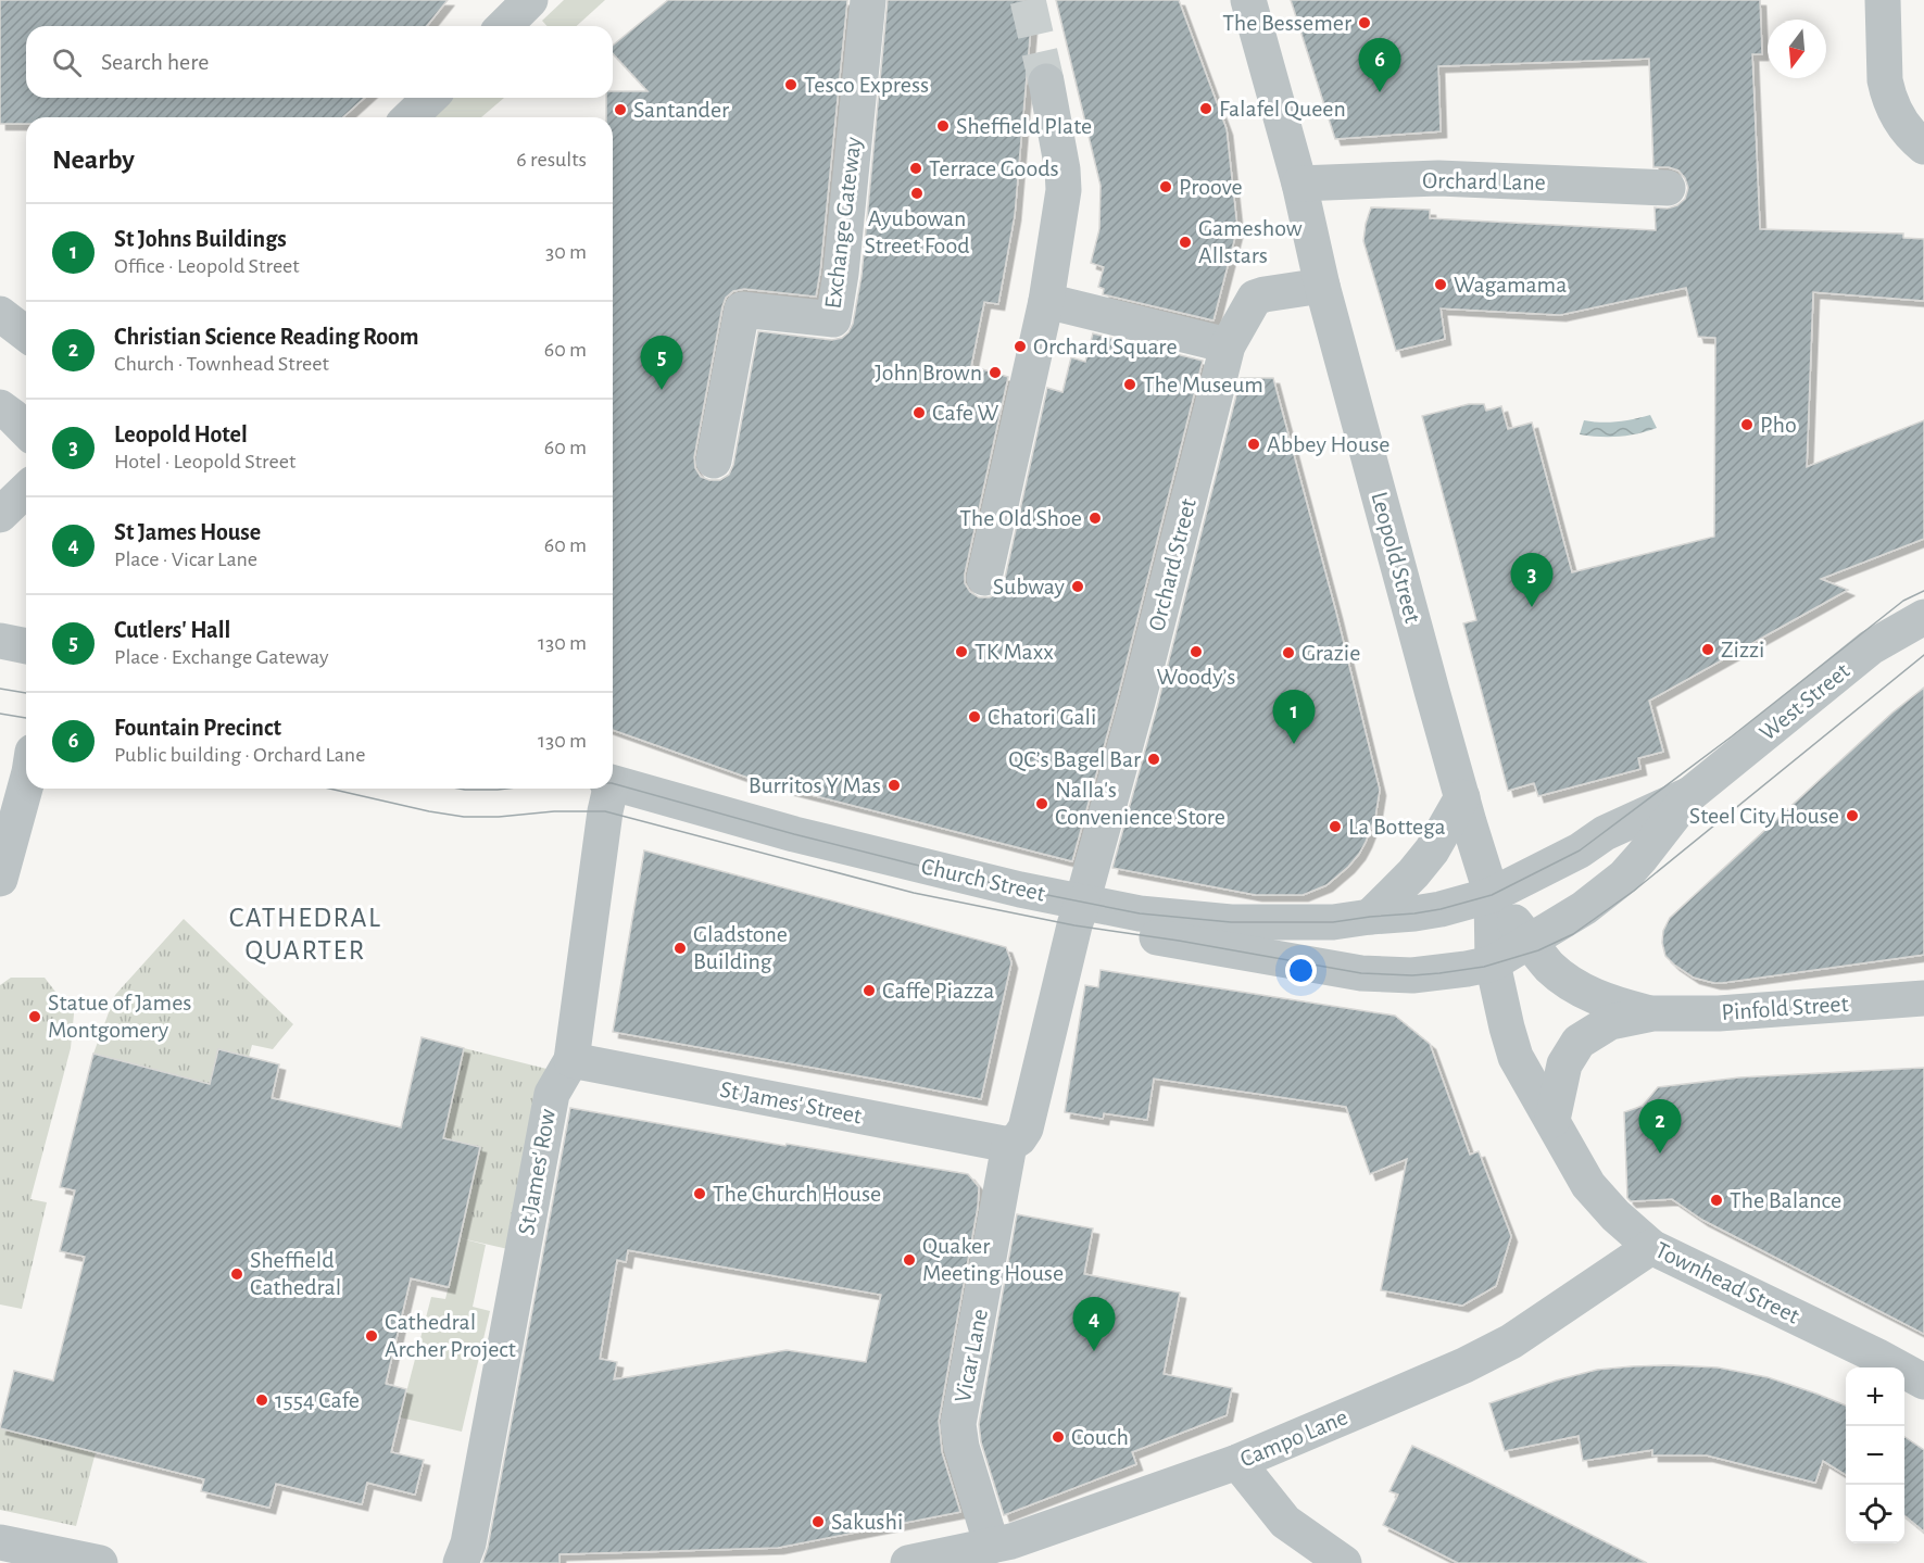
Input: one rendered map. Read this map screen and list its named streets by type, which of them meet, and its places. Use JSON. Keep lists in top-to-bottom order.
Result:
{
  "streets": {
    "street": [
      "Orchard Lane",
      "Exchange Gateway",
      "Leopold Street",
      "Orchard Street",
      "West Street",
      "Church Street",
      "Pinfold Street",
      "St James' Street",
      "St James' Row",
      "Townhead Street",
      "Vicar Lane",
      "Campo Lane"
    ]
  },
  "crossings": [
    ["Orchard Lane", "Leopold Street"],
    ["Leopold Street", "Orchard Street"],
    ["Leopold Street", "West Street"],
    ["Leopold Street", "Church Street"],
    ["Leopold Street", "Pinfold Street"],
    ["Leopold Street", "Townhead Street"],
    ["Orchard Street", "Church Street"],
    ["Orchard Street", "Vicar Lane"],
    ["West Street", "Church Street"],
    ["West Street", "Pinfold Street"],
    ["West Street", "Townhead Street"],
    ["Church Street", "Pinfold Street"],
    ["Church Street", "Townhead Street"],
    ["Church Street", "Vicar Lane"],
    ["Pinfold Street", "Townhead Street"],
    ["St James' Street", "St James' Row"],
    ["St James' Street", "Vicar Lane"],
    ["Townhead Street", "Campo Lane"],
    ["Vicar Lane", "Campo Lane"]
  ],
  "districts": ["CATHEDRAL QUARTER"],
  "places": [
    "The Bessemer",
    "Tesco Express",
    "Falafel Queen",
    "Santander",
    "Sheffield Plate",
    "Terrace Goods",
    "Proove",
    "Ayubowan Street Food",
    "Gameshow Allstars",
    "Wagamama",
    "Orchard Square",
    "John Brown",
    "The Museum",
    "Cafe W",
    "Pho",
    "Abbey House",
    "The Old Shoe",
    "Subway",
    "Zizzi",
    "TK Maxx",
    "Woody’s",
    "Grazie",
    "Chatori Gali",
    "QC’s Bagel Bar",
    "Burritos Y Mas",
    "Nalla's Convenience Store",
    "Steel City House",
    "La Bottega",
    "Gladstone Building",
    "Caffe Piazza",
    "Statue of James Montgomery",
    "The Church House",
    "The Balance",
    "Quaker Meeting House",
    "Sheffield Cathedral",
    "Cathedral Archer Project",
    "1554 Cafe",
    "Couch",
    "Sakushi"
  ],
  "north": "bottom",
  "page": {
    "search": "Search here",
    "pins": [
      "6",
      "5",
      "3",
      "1",
      "2",
      "4"
    ],
    "heading": ["Nearby", "6 results"],
    "list": [
      {
        "mark": "1",
        "name": "St Johns Buildings",
        "note": "Office · Leopold Street",
        "value": "30 m"
      },
      {
        "mark": "2",
        "name": "Christian Science Reading Room",
        "note": "Church · Townhead Street",
        "value": "60 m"
      },
      {
        "mark": "3",
        "name": "Leopold Hotel",
        "note": "Hotel · Leopold Street",
        "value": "60 m"
      },
      {
        "mark": "4",
        "name": "St James House",
        "note": "Place · Vicar Lane",
        "value": "60 m"
      },
      {
        "mark": "5",
        "name": "Cutlers' Hall",
        "note": "Place · Exchange Gateway",
        "value": "130 m"
      },
      {
        "mark": "6",
        "name": "Fountain Precinct",
        "note": "Public building · Orchard Lane",
        "value": "130 m"
      }
    ],
    "map_buttons": ["+", "−"]
  }
}
